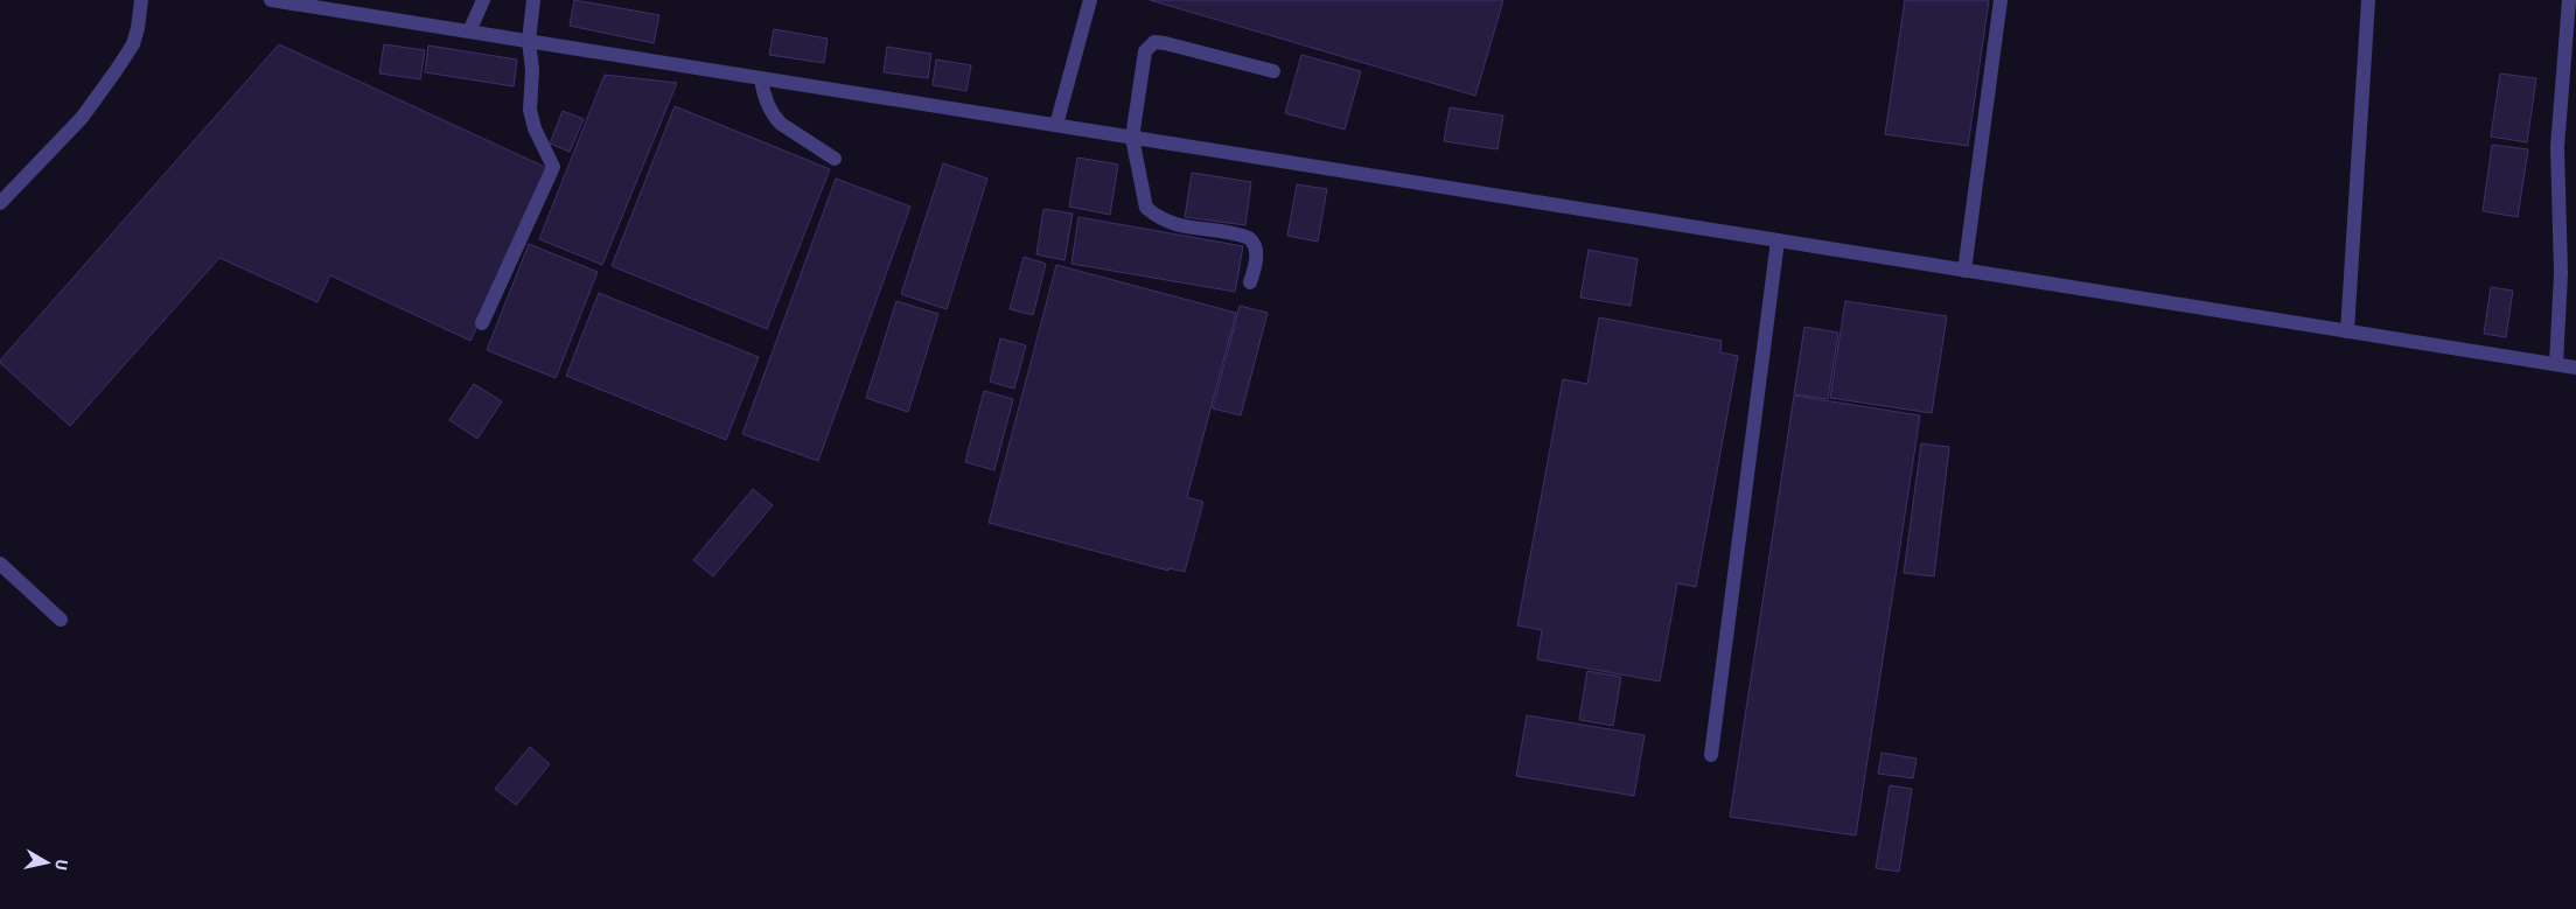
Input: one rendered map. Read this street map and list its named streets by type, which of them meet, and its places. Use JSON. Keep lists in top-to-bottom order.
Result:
{
  "north": "right"
}
